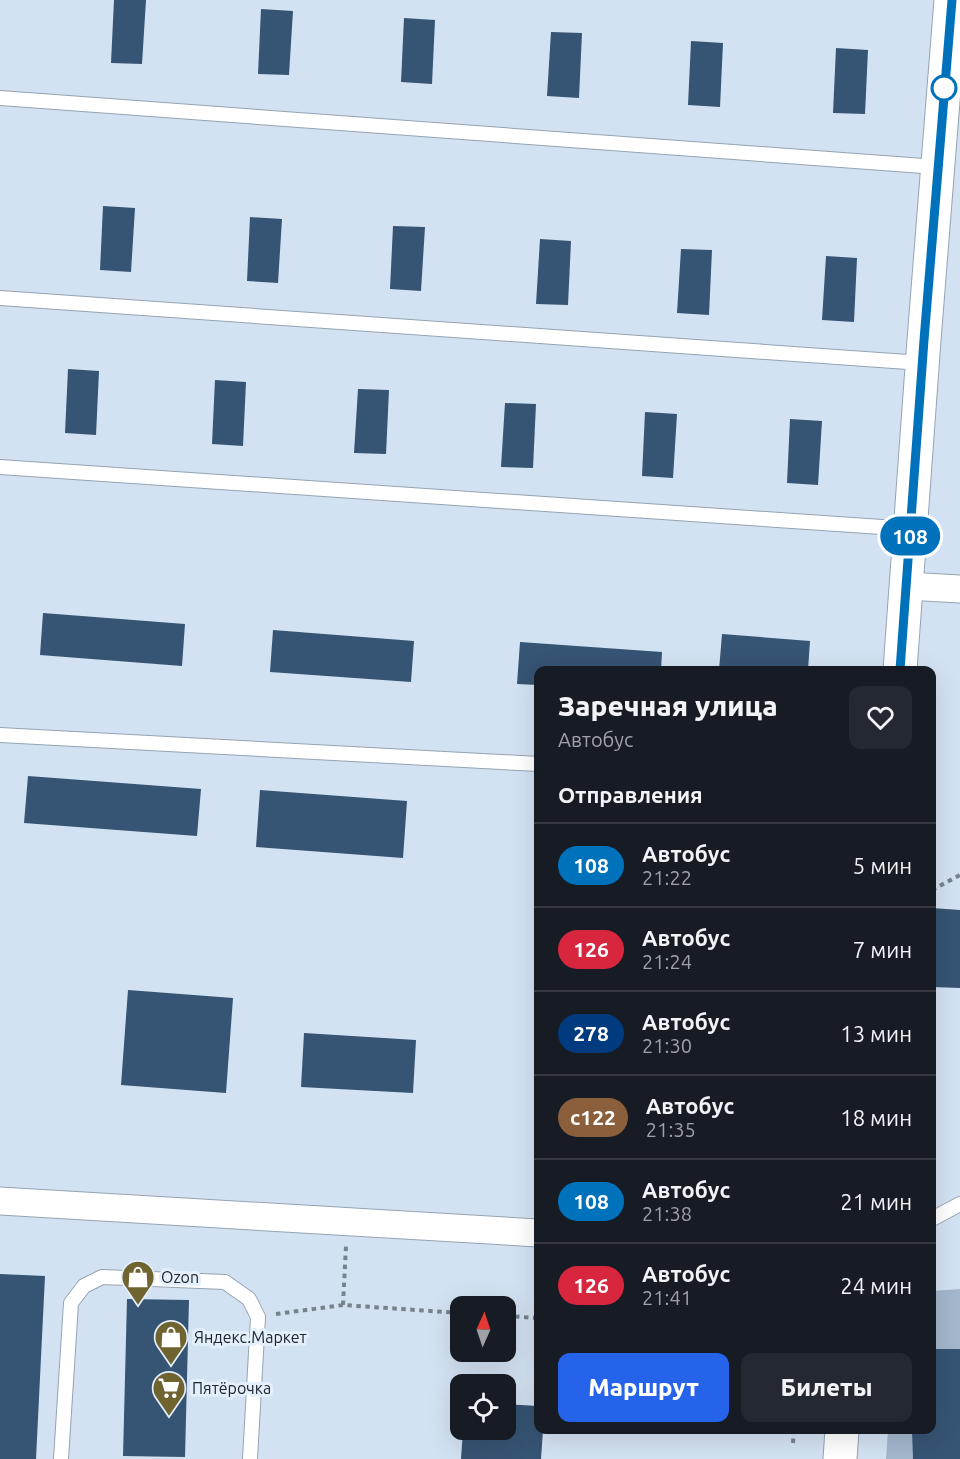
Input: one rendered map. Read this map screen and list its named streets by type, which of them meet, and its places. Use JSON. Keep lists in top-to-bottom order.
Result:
{
  "places": {
    "shop": ["Ozon", "Яндекс.Маркет"],
    "supermarket": ["Пятёрочка"]
  },
  "lines": ["bus line 108"],
  "north": "top",
  "page": {
    "on_map": "108",
    "heading": [
      ["Заречная улица", "Автобус"],
      "Отправления"
    ],
    "list": [
      {
        "mark": "108",
        "name": "Автобус",
        "note": "21:22",
        "value": "5 мин"
      },
      {
        "mark": "126",
        "name": "Автобус",
        "note": "21:24",
        "value": "7 мин"
      },
      {
        "mark": "278",
        "name": "Автобус",
        "note": "21:30",
        "value": "13 мин"
      },
      {
        "mark": "с122",
        "name": "Автобус",
        "note": "21:35",
        "value": "18 мин"
      },
      {
        "mark": "108",
        "name": "Автобус",
        "note": "21:38",
        "value": "21 мин"
      },
      {
        "mark": "126",
        "name": "Автобус",
        "note": "21:41",
        "value": "24 мин"
      }
    ],
    "buttons": ["Маршрут", "Билеты"]
  }
}
